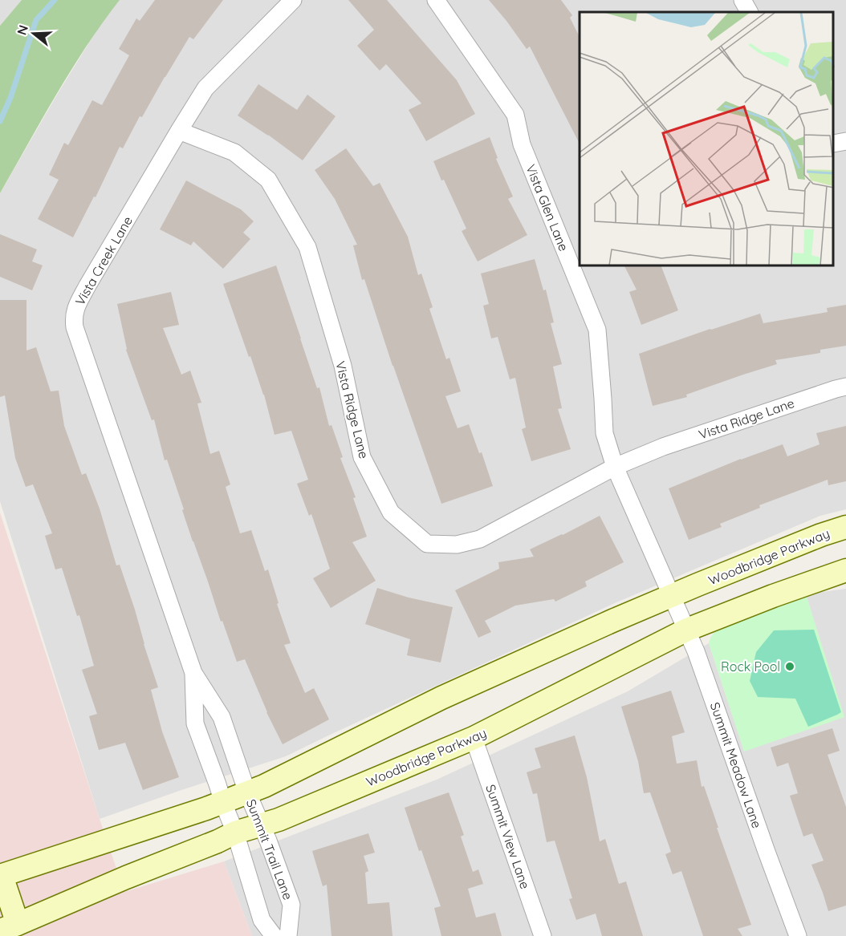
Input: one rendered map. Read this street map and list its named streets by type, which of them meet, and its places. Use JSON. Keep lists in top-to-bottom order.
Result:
{
  "streets": {
    "main road": ["Woodbridge Parkway"],
    "street": [
      "Vista Glen Lane",
      "Vista Creek Lane",
      "Vista Ridge Lane",
      "Summit Meadow Lane",
      "Summit View Lane",
      "Summit Trail Lane"
    ]
  },
  "crossings": [
    ["Vista Glen Lane", "Vista Ridge Lane"],
    ["Vista Glen Lane", "Woodbridge Parkway"],
    ["Vista Glen Lane", "Summit Meadow Lane"],
    ["Vista Creek Lane", "Vista Ridge Lane"],
    ["Vista Creek Lane", "Woodbridge Parkway"],
    ["Vista Creek Lane", "Summit Trail Lane"],
    ["Woodbridge Parkway", "Summit Meadow Lane"],
    ["Woodbridge Parkway", "Summit View Lane"],
    ["Woodbridge Parkway", "Summit Trail Lane"]
  ],
  "places": ["Rock Pool"],
  "north": "left"
}
